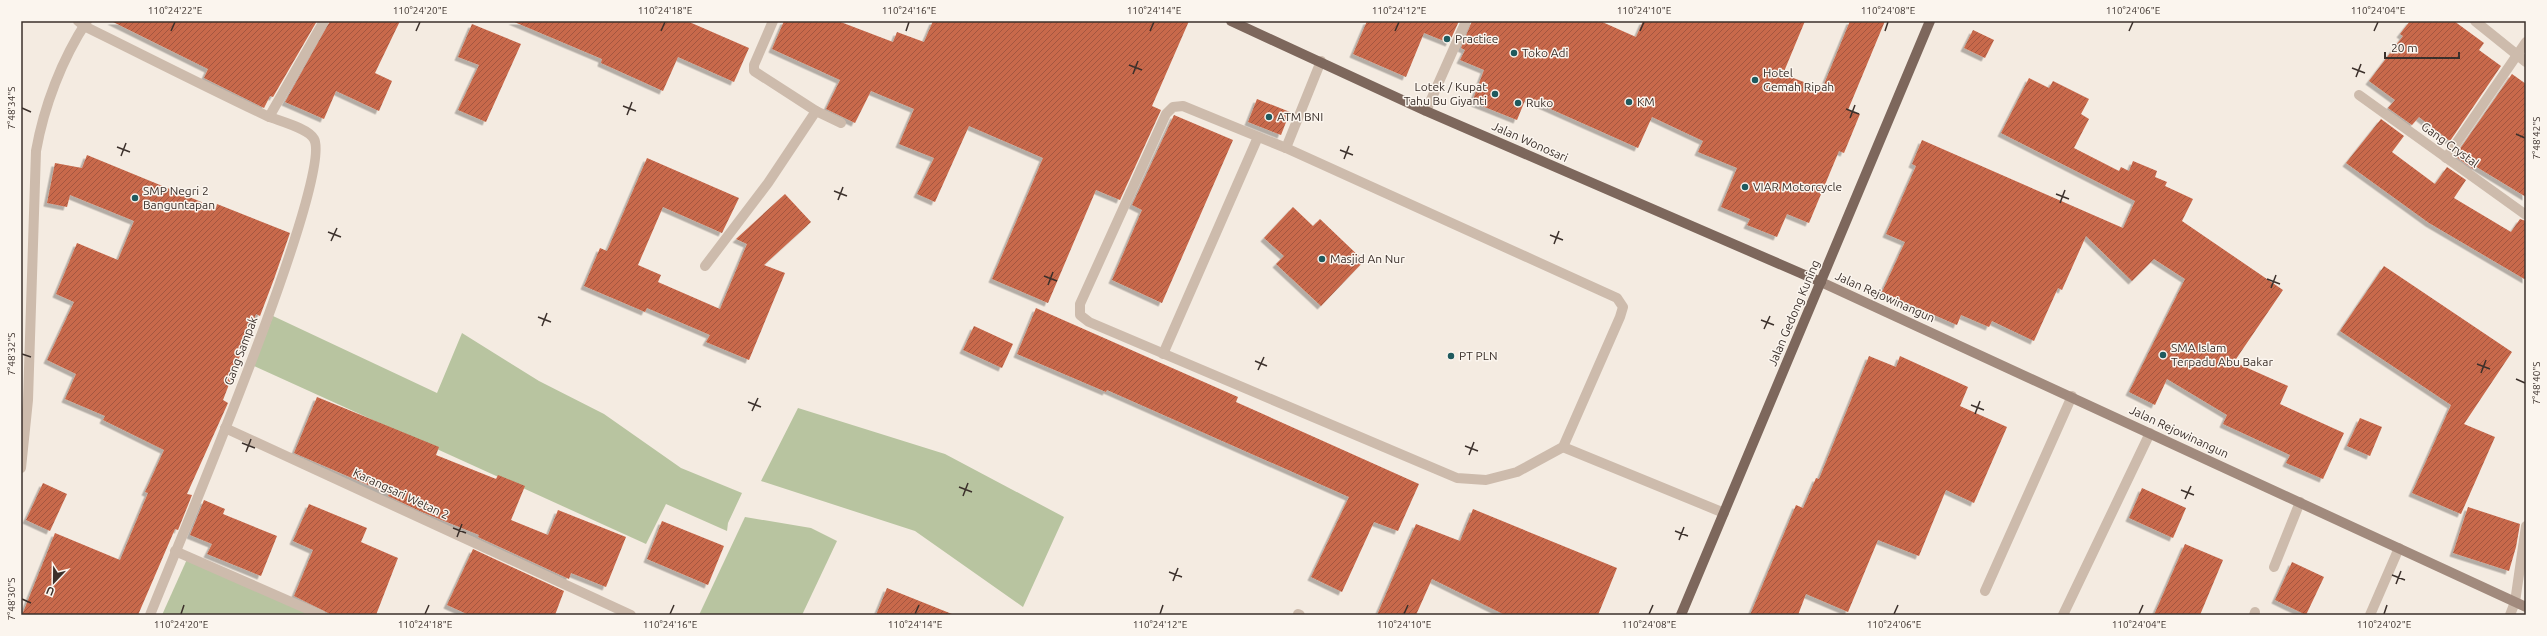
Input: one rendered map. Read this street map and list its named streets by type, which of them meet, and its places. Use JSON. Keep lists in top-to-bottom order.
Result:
{
  "streets": {
    "main road": ["Jalan Wonosari", "Jalan Rejowinangun", "Jalan Gedong Kuning"],
    "street": ["Gang Crystal", "Gang Sampak", "Karangsari Wetan 2"]
  },
  "crossings": [
    ["Jalan Wonosari", "Jalan Rejowinangun"],
    ["Jalan Wonosari", "Jalan Gedong Kuning"],
    ["Jalan Rejowinangun", "Jalan Gedong Kuning"],
    ["Gang Sampak", "Karangsari Wetan 2"]
  ],
  "places": [
    "Practice",
    "Toko Adi",
    "Hotel Gemah Ripah",
    "Lotek / Kupat Tahu Bu Giyanti",
    "KM",
    "Ruko",
    "ATM BNI",
    "VIAR Motorcycle",
    "SMP Negri 2 Banguntapan",
    "Masjid An Nur",
    "SMA Islam Terpadu Abu Bakar",
    "PT PLN"
  ],
  "scale_bar": "20 m",
  "north": "bottom",
  "coordinates": [
    "110°24'22\"E",
    "110°24'20\"E",
    "110°24'18\"E",
    "110°24'16\"E",
    "110°24'14\"E",
    "110°24'12\"E",
    "110°24'10\"E",
    "110°24'08\"E",
    "110°24'06\"E",
    "110°24'04\"E",
    "7°48'34\"S",
    "7°48'42\"S",
    "7°48'32\"S",
    "7°48'40\"S",
    "7°48'30\"S",
    "110°24'02\"E"
  ]
}
